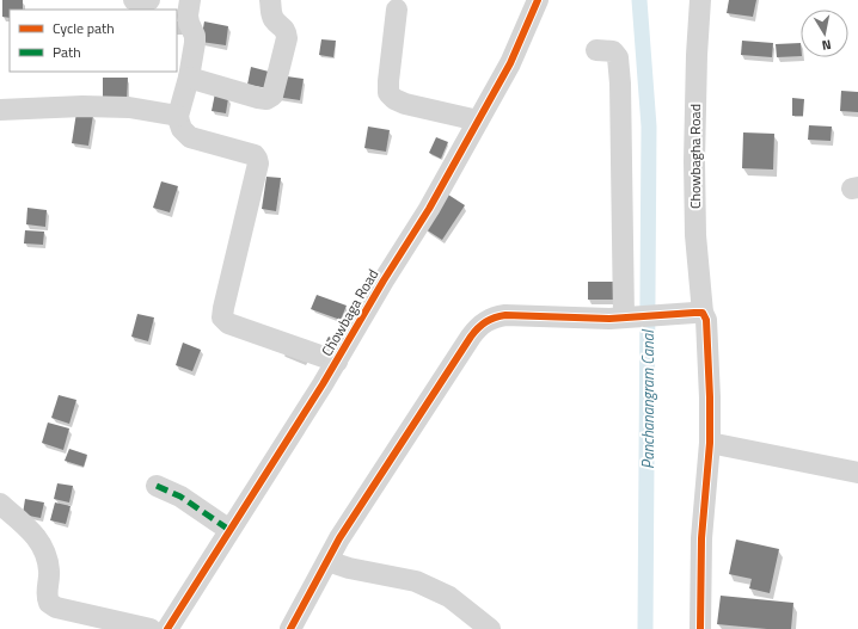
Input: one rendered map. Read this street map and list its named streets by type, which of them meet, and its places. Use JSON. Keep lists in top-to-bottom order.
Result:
{
  "streets": {
    "street": ["Chowbagha Road", "Chowbaga Road"]
  },
  "water": ["Panchanangram Canal"],
  "legend": ["Cycle path", "Path"],
  "north": "bottom"
}
